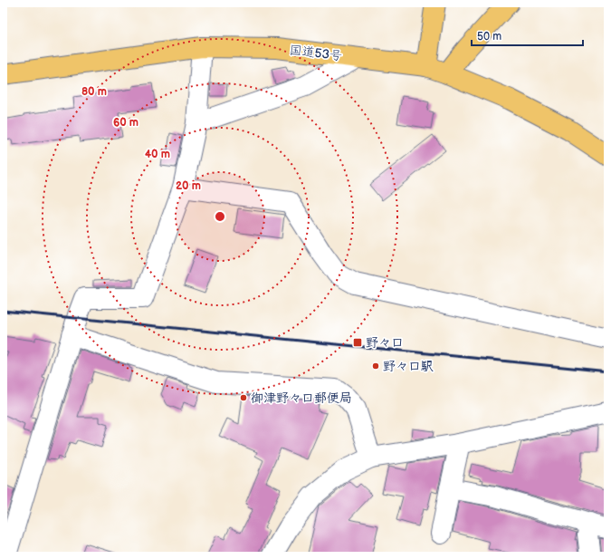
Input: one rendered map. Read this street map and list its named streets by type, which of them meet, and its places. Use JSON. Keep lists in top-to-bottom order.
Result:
{
  "streets": {
    "main road": ["国道53号"]
  },
  "places": {
    "transit": ["野々口"],
    "other": ["野々口駅", "御津野々口郵便局"]
  },
  "scale_bar": "50 m",
  "rings": [
    "80 m",
    "60 m",
    "40 m",
    "20 m"
  ]
}
